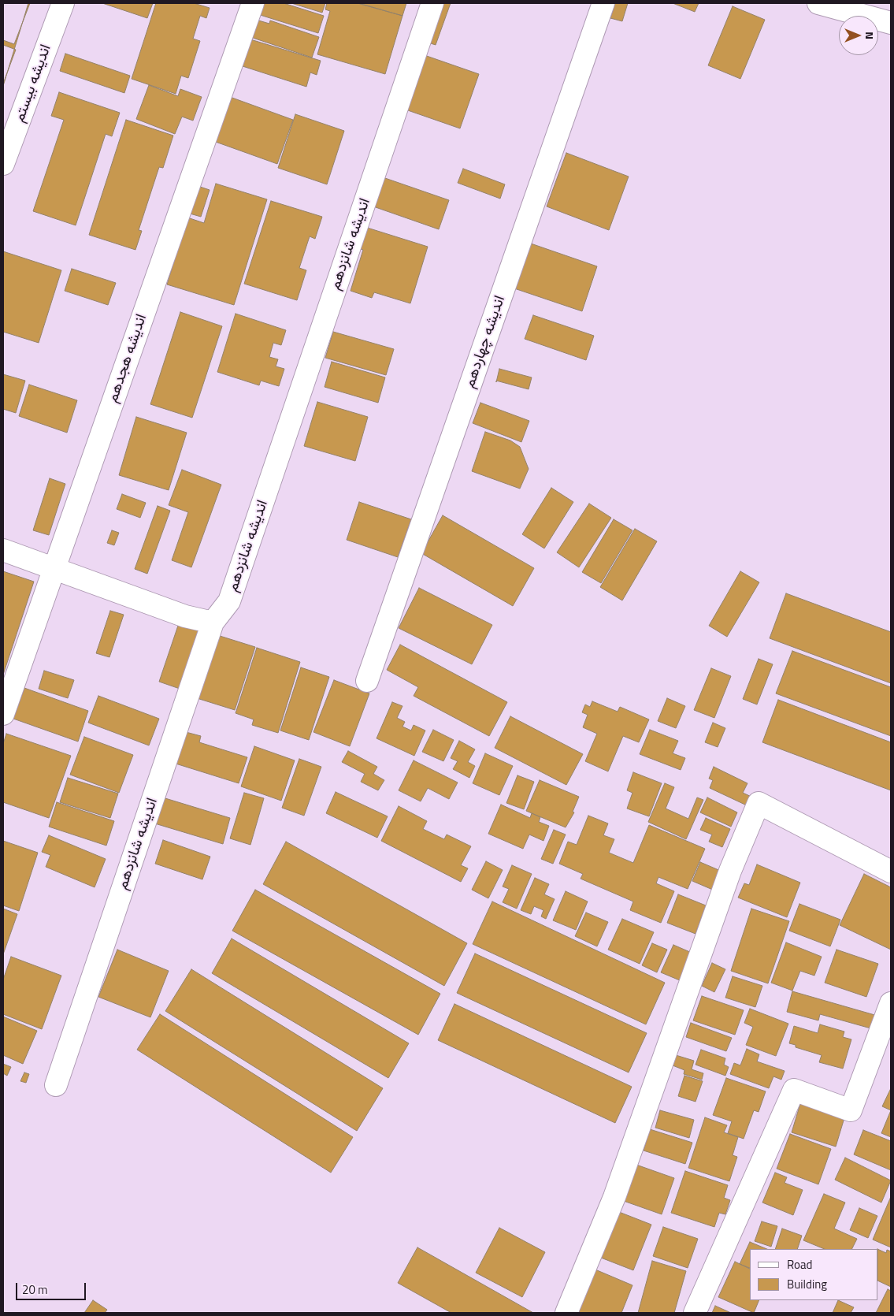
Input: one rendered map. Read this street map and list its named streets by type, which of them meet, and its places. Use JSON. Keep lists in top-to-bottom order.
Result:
{
  "streets": {
    "street": [
      "اندیشه بیستم",
      "اندیشه شانزدهم",
      "اندیشه چهاردهم",
      "اندیشه هجدهم"
    ]
  },
  "legend": ["Road", "Building"],
  "scale_bar": "20 m",
  "north": "right"
}
